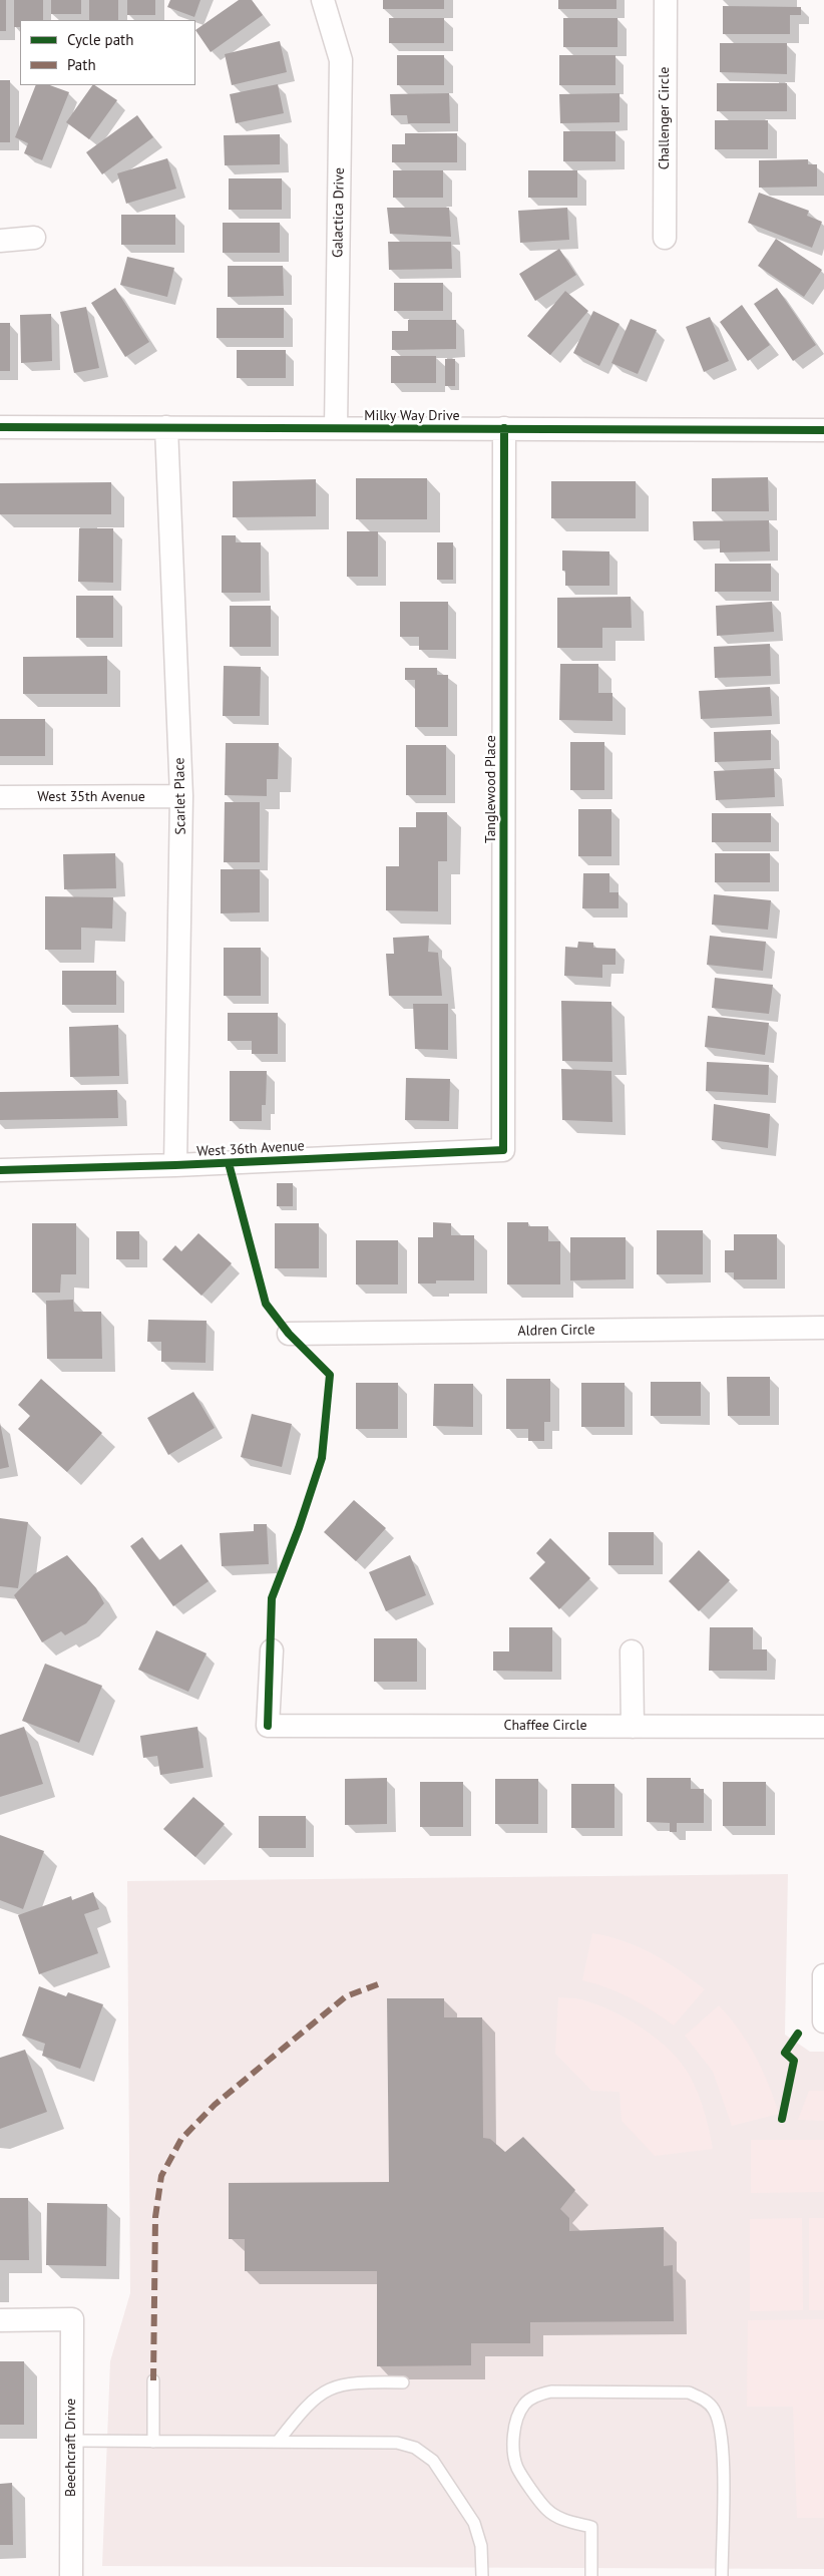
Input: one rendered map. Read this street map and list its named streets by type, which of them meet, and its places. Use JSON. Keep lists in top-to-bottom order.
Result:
{
  "streets": {
    "street": [
      "Challenger Circle",
      "Galactica Drive",
      "Milky Way Drive",
      "Tanglewood Place",
      "Scarlet Place",
      "West 35th Avenue",
      "West 36th Avenue",
      "Aldren Circle",
      "Chaffee Circle",
      "Beechcraft Drive"
    ]
  },
  "crossings": [
    ["Galactica Drive", "Milky Way Drive"],
    ["Milky Way Drive", "Tanglewood Place"],
    ["Milky Way Drive", "Scarlet Place"],
    ["Tanglewood Place", "West 36th Avenue"],
    ["Scarlet Place", "West 35th Avenue"],
    ["Scarlet Place", "West 36th Avenue"]
  ],
  "legend": ["Cycle path", "Path"]
}
